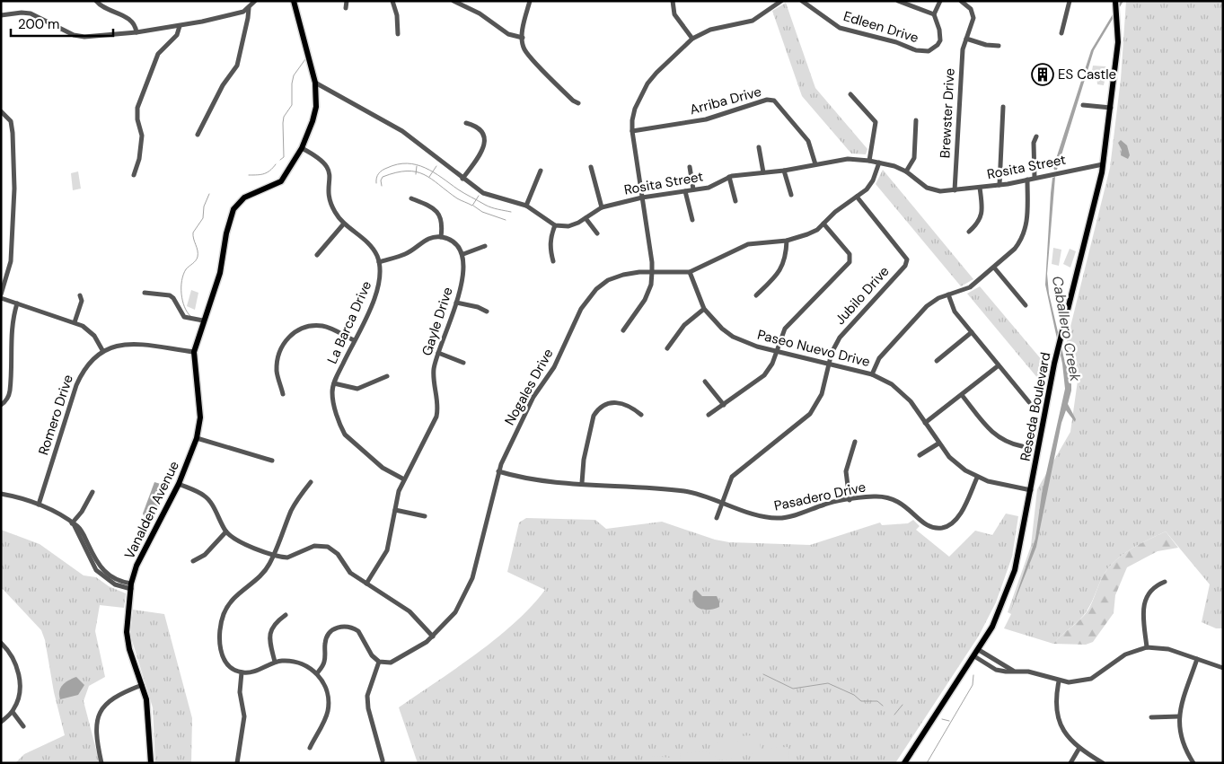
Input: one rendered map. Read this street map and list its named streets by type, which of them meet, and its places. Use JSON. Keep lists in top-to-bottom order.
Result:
{
  "streets": {
    "main road": ["Reseda Boulevard", "Vanalden Avenue"],
    "street": [
      "Edleen Drive",
      "Arriba Drive",
      "Brewster Drive",
      "Rosita Street",
      "Jubilo Drive",
      "Gayle Drive",
      "La Barca Drive",
      "Paseo Nuevo Drive",
      "Nogales Drive",
      "Romero Drive",
      "Pasadero Drive"
    ]
  },
  "crossings": [
    ["Arriba Drive", "Rosita Street"],
    ["Brewster Drive", "Rosita Street"],
    ["Rosita Street", "Nogales Drive"],
    ["Rosita Street", "Reseda Boulevard"],
    ["Jubilo Drive", "Paseo Nuevo Drive"],
    ["Jubilo Drive", "Nogales Drive"],
    ["Jubilo Drive", "Pasadero Drive"],
    ["Gayle Drive", "La Barca Drive"],
    ["La Barca Drive", "Vanalden Avenue"],
    ["Paseo Nuevo Drive", "Nogales Drive"],
    ["Paseo Nuevo Drive", "Reseda Boulevard"],
    ["Paseo Nuevo Drive", "Pasadero Drive"],
    ["Nogales Drive", "Pasadero Drive"],
    ["Romero Drive", "Vanalden Avenue"]
  ],
  "water": ["Caballero Creek"],
  "places": {
    "building": ["ES Castle"]
  },
  "scale_bar": "200 m"
}
